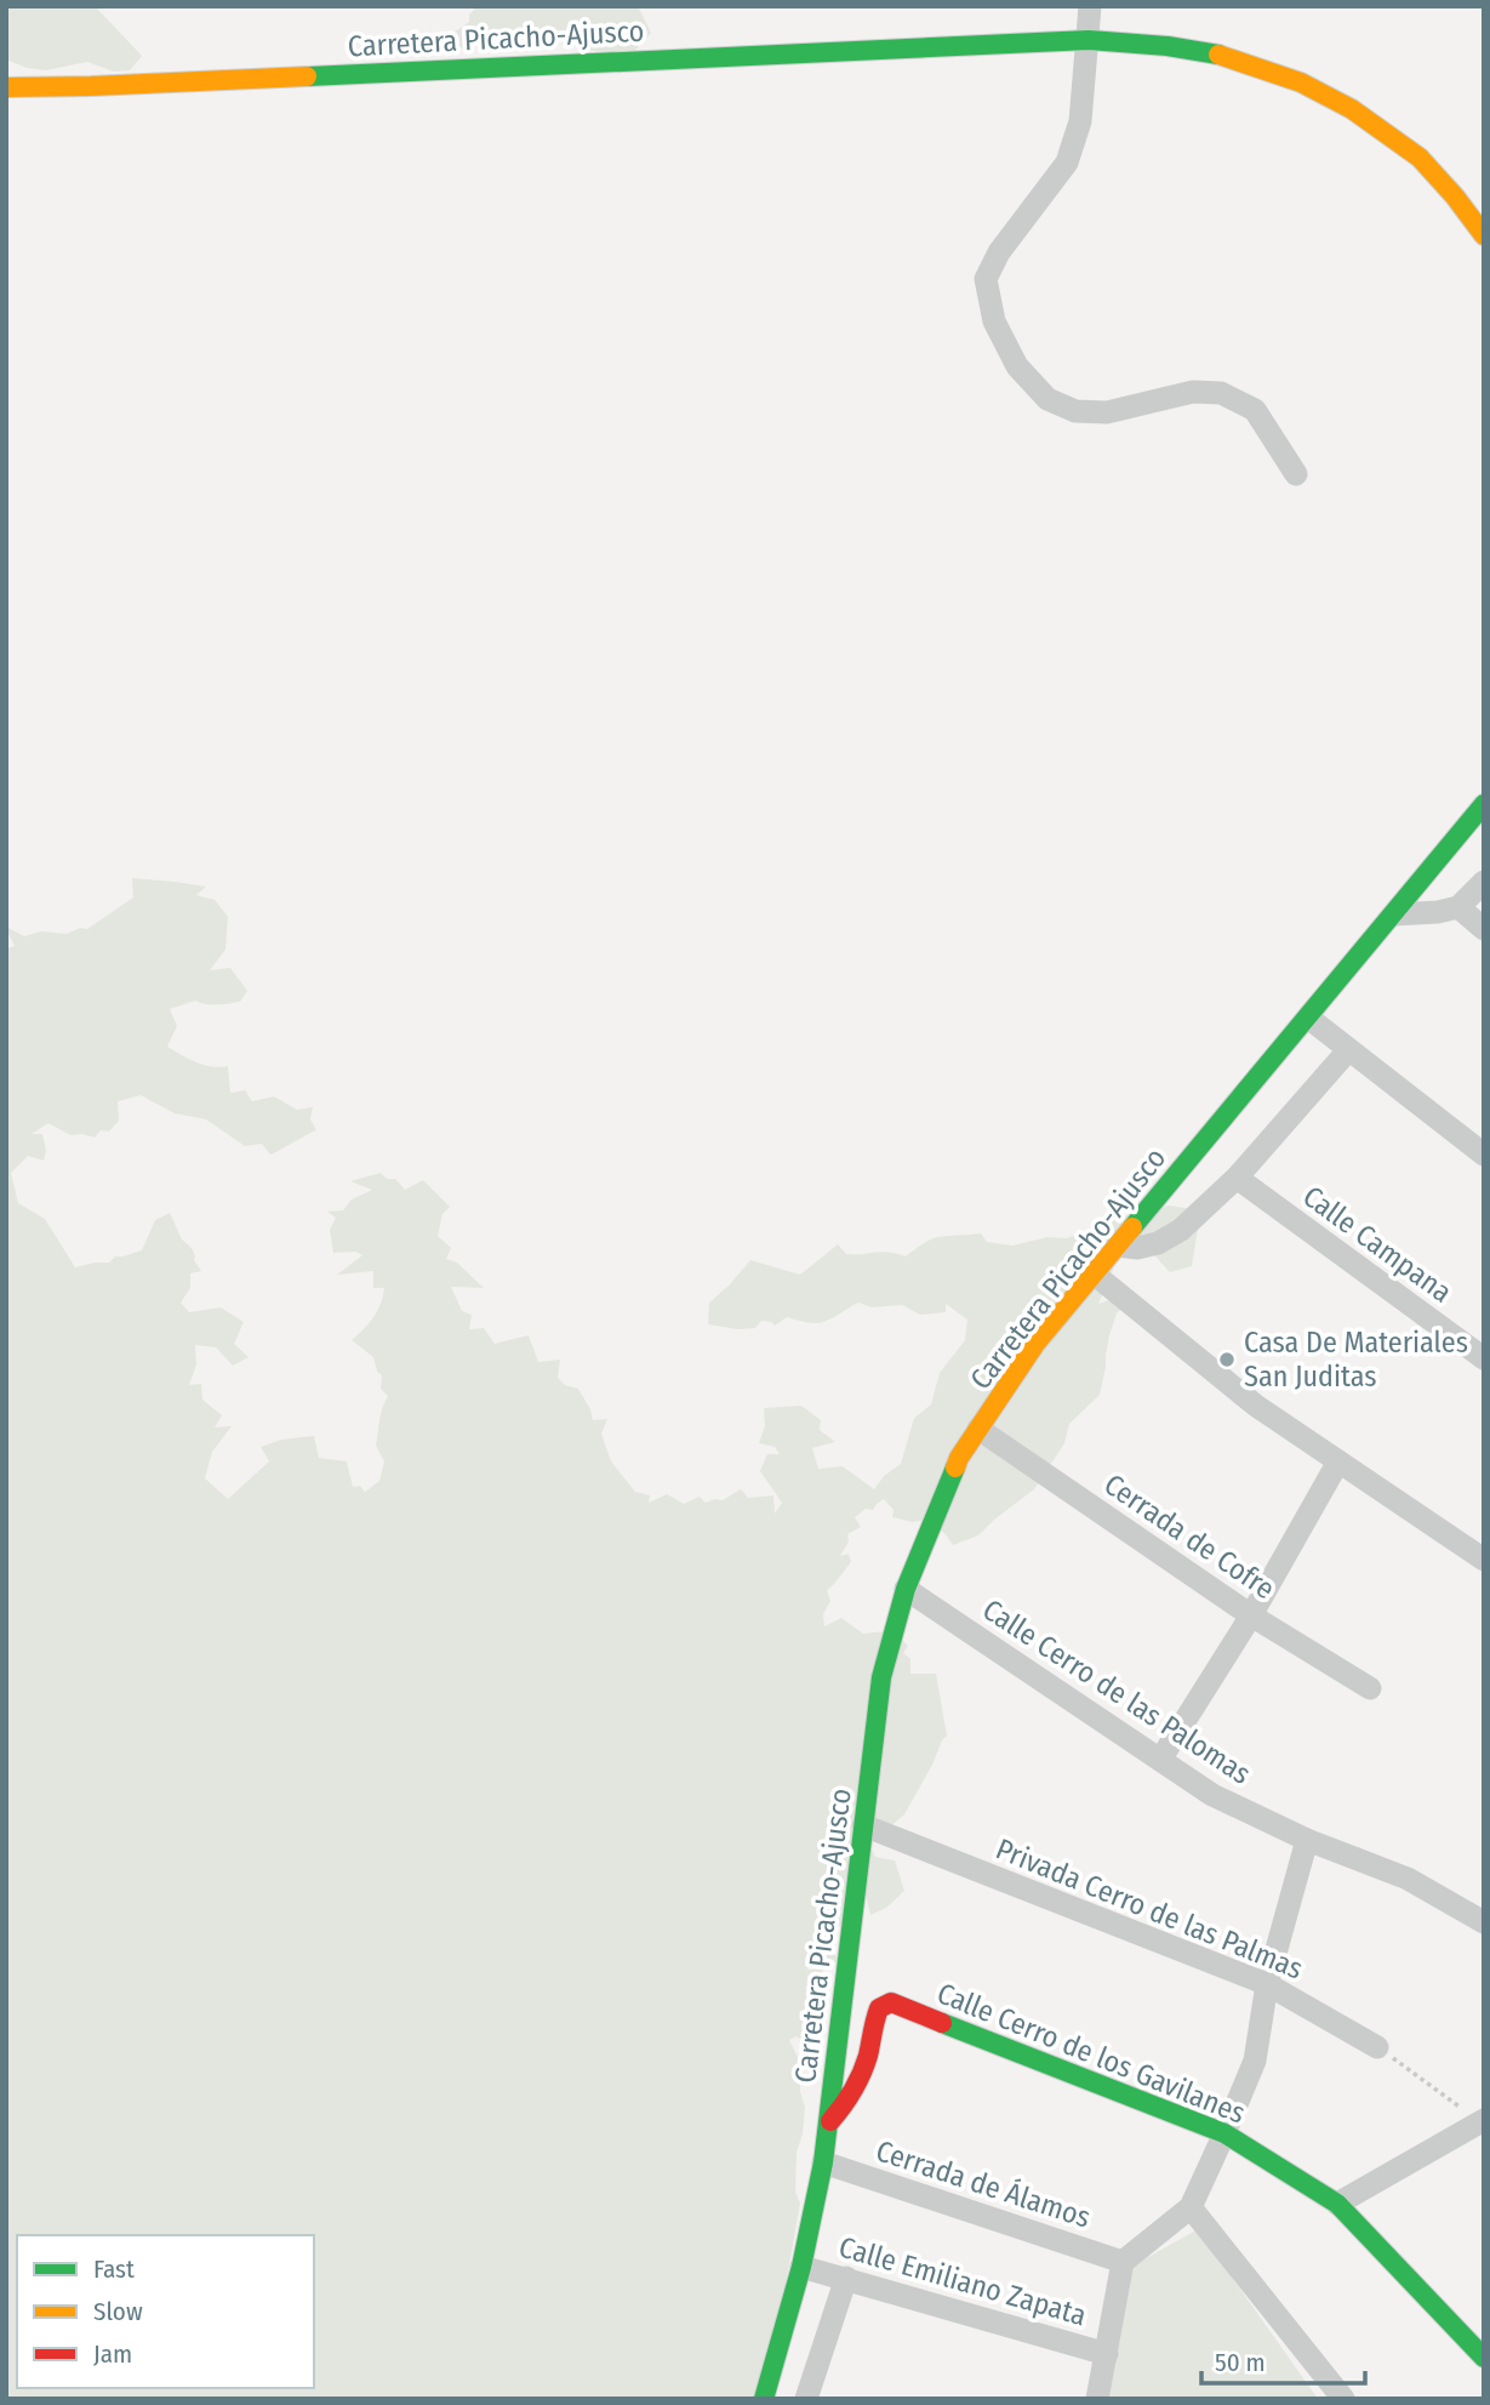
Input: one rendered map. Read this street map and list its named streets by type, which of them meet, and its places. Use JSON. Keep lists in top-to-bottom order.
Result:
{
  "streets": {
    "main road": ["Carretera Picacho-Ajusco", "Calle Cerro de los Gavilanes"],
    "street": [
      "Calle Campana",
      "Cerrada de Cofre",
      "Calle Cerro de las Palomas",
      "Privada Cerro de las Palmas",
      "Cerrada de Álamos",
      "Calle Emiliano Zapata"
    ]
  },
  "crossings": [
    ["Carretera Picacho-Ajusco", "Cerrada de Cofre"],
    ["Carretera Picacho-Ajusco", "Calle Cerro de las Palomas"],
    ["Carretera Picacho-Ajusco", "Privada Cerro de las Palmas"],
    ["Carretera Picacho-Ajusco", "Calle Cerro de los Gavilanes"],
    ["Carretera Picacho-Ajusco", "Cerrada de Álamos"],
    ["Carretera Picacho-Ajusco", "Calle Emiliano Zapata"]
  ],
  "places": ["Casa De Materiales San Juditas"],
  "legend": ["Fast", "Slow", "Jam"],
  "scale_bar": "50 m"
}
